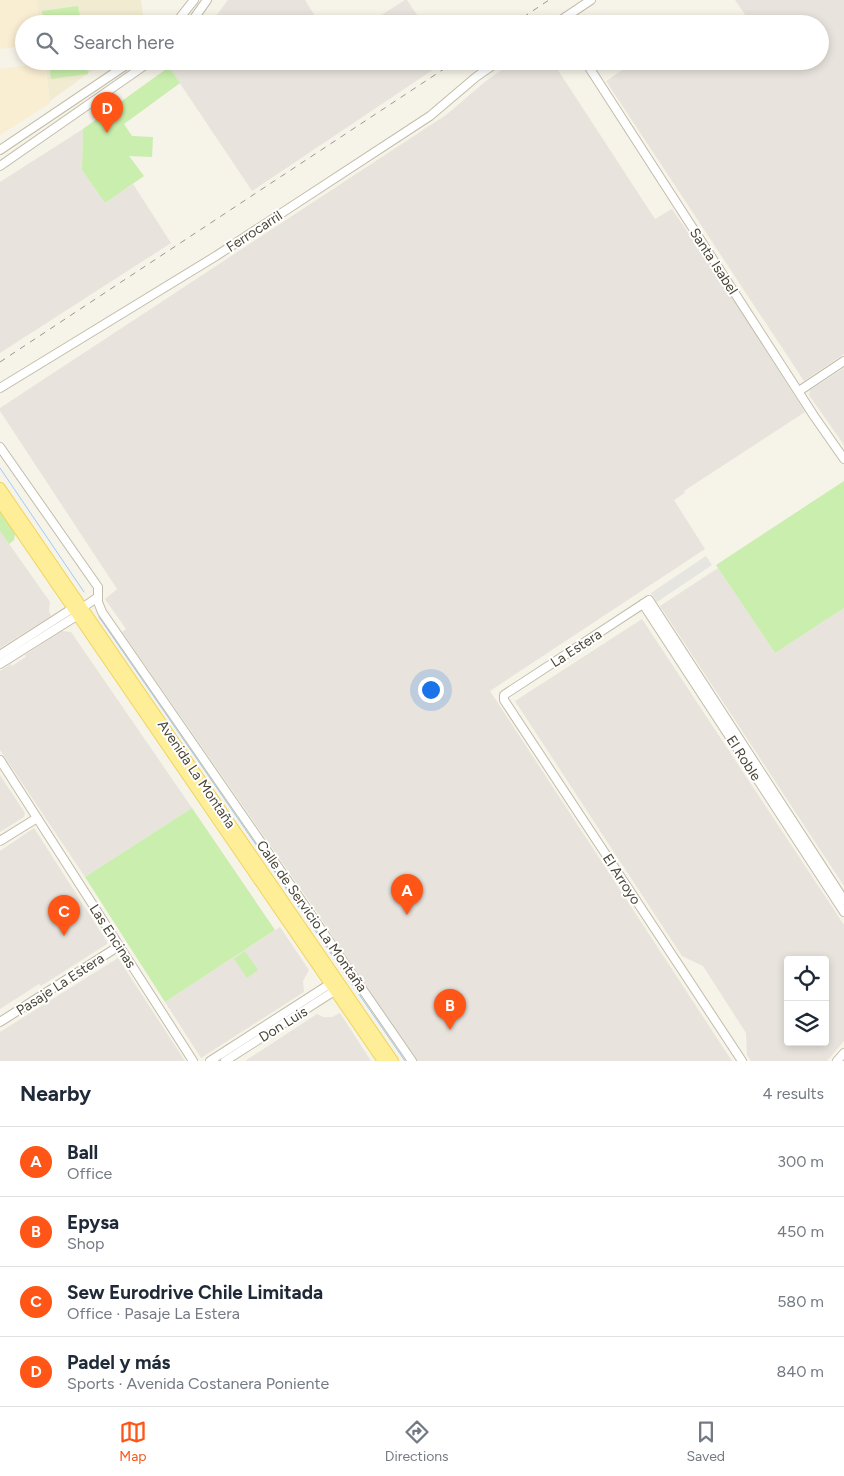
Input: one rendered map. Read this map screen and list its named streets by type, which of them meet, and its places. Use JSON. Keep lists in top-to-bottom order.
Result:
{
  "streets": {
    "main road": ["Avenida La Montaña"],
    "street": [
      "Ferrocarril",
      "Santa Isabel",
      "La Estera",
      "El Roble",
      "El Arroyo",
      "Calle de Servicio La Montaña",
      "Las Encinas",
      "Pasaje La Estera",
      "Don Luis"
    ]
  },
  "crossings": [
    ["La Estera", "El Roble"],
    ["La Estera", "El Arroyo"],
    ["Avenida La Montaña", "Don Luis"],
    ["Las Encinas", "Pasaje La Estera"]
  ],
  "page": {
    "search": "Search here",
    "pins": [
      "D",
      "A",
      "C",
      "B"
    ],
    "heading": ["Nearby", "4 results"],
    "list": [
      {
        "mark": "A",
        "name": "Ball",
        "note": "Office",
        "value": "300 m"
      },
      {
        "mark": "B",
        "name": "Epysa",
        "note": "Shop",
        "value": "450 m"
      },
      {
        "mark": "C",
        "name": "Sew Eurodrive Chile Limitada",
        "note": "Office · Pasaje La Estera",
        "value": "580 m"
      },
      {
        "mark": "D",
        "name": "Padel y más",
        "note": "Sports · Avenida Costanera Poniente",
        "value": "840 m"
      }
    ],
    "nav": ["Map", "Directions", "Saved"]
  }
}
